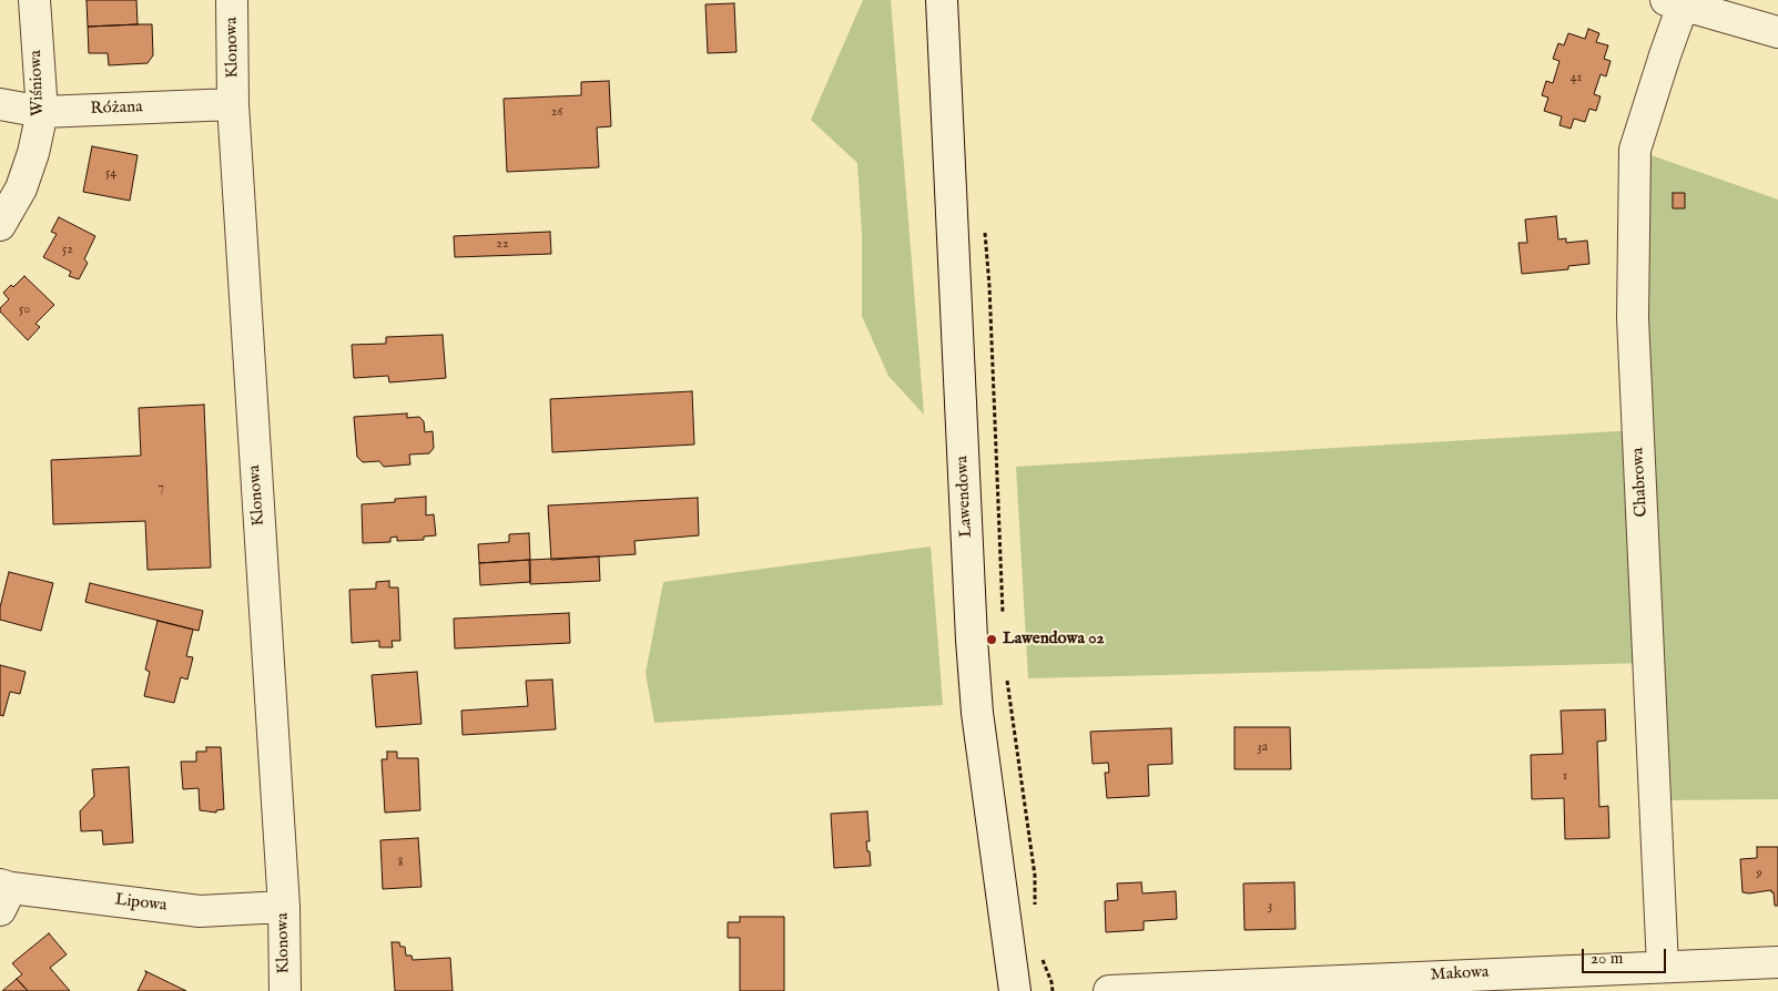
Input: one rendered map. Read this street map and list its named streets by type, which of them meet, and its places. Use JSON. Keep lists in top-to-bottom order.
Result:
{
  "streets": {
    "street": [
      "Klonowa",
      "Wiśniowa",
      "Różana",
      "Chabrowa",
      "Lawendowa",
      "Lipowa",
      "Makowa"
    ]
  },
  "crossings": [
    ["Klonowa", "Różana"],
    ["Klonowa", "Lipowa"],
    ["Wiśniowa", "Różana"],
    ["Chabrowa", "Makowa"]
  ],
  "places": ["Lawendowa 02"],
  "house_numbers": [
    "41",
    "26",
    "54",
    "22",
    "52",
    "50",
    "7",
    "3a",
    "1",
    "8",
    "9",
    "3"
  ],
  "scale_bar": "20 m"
}
